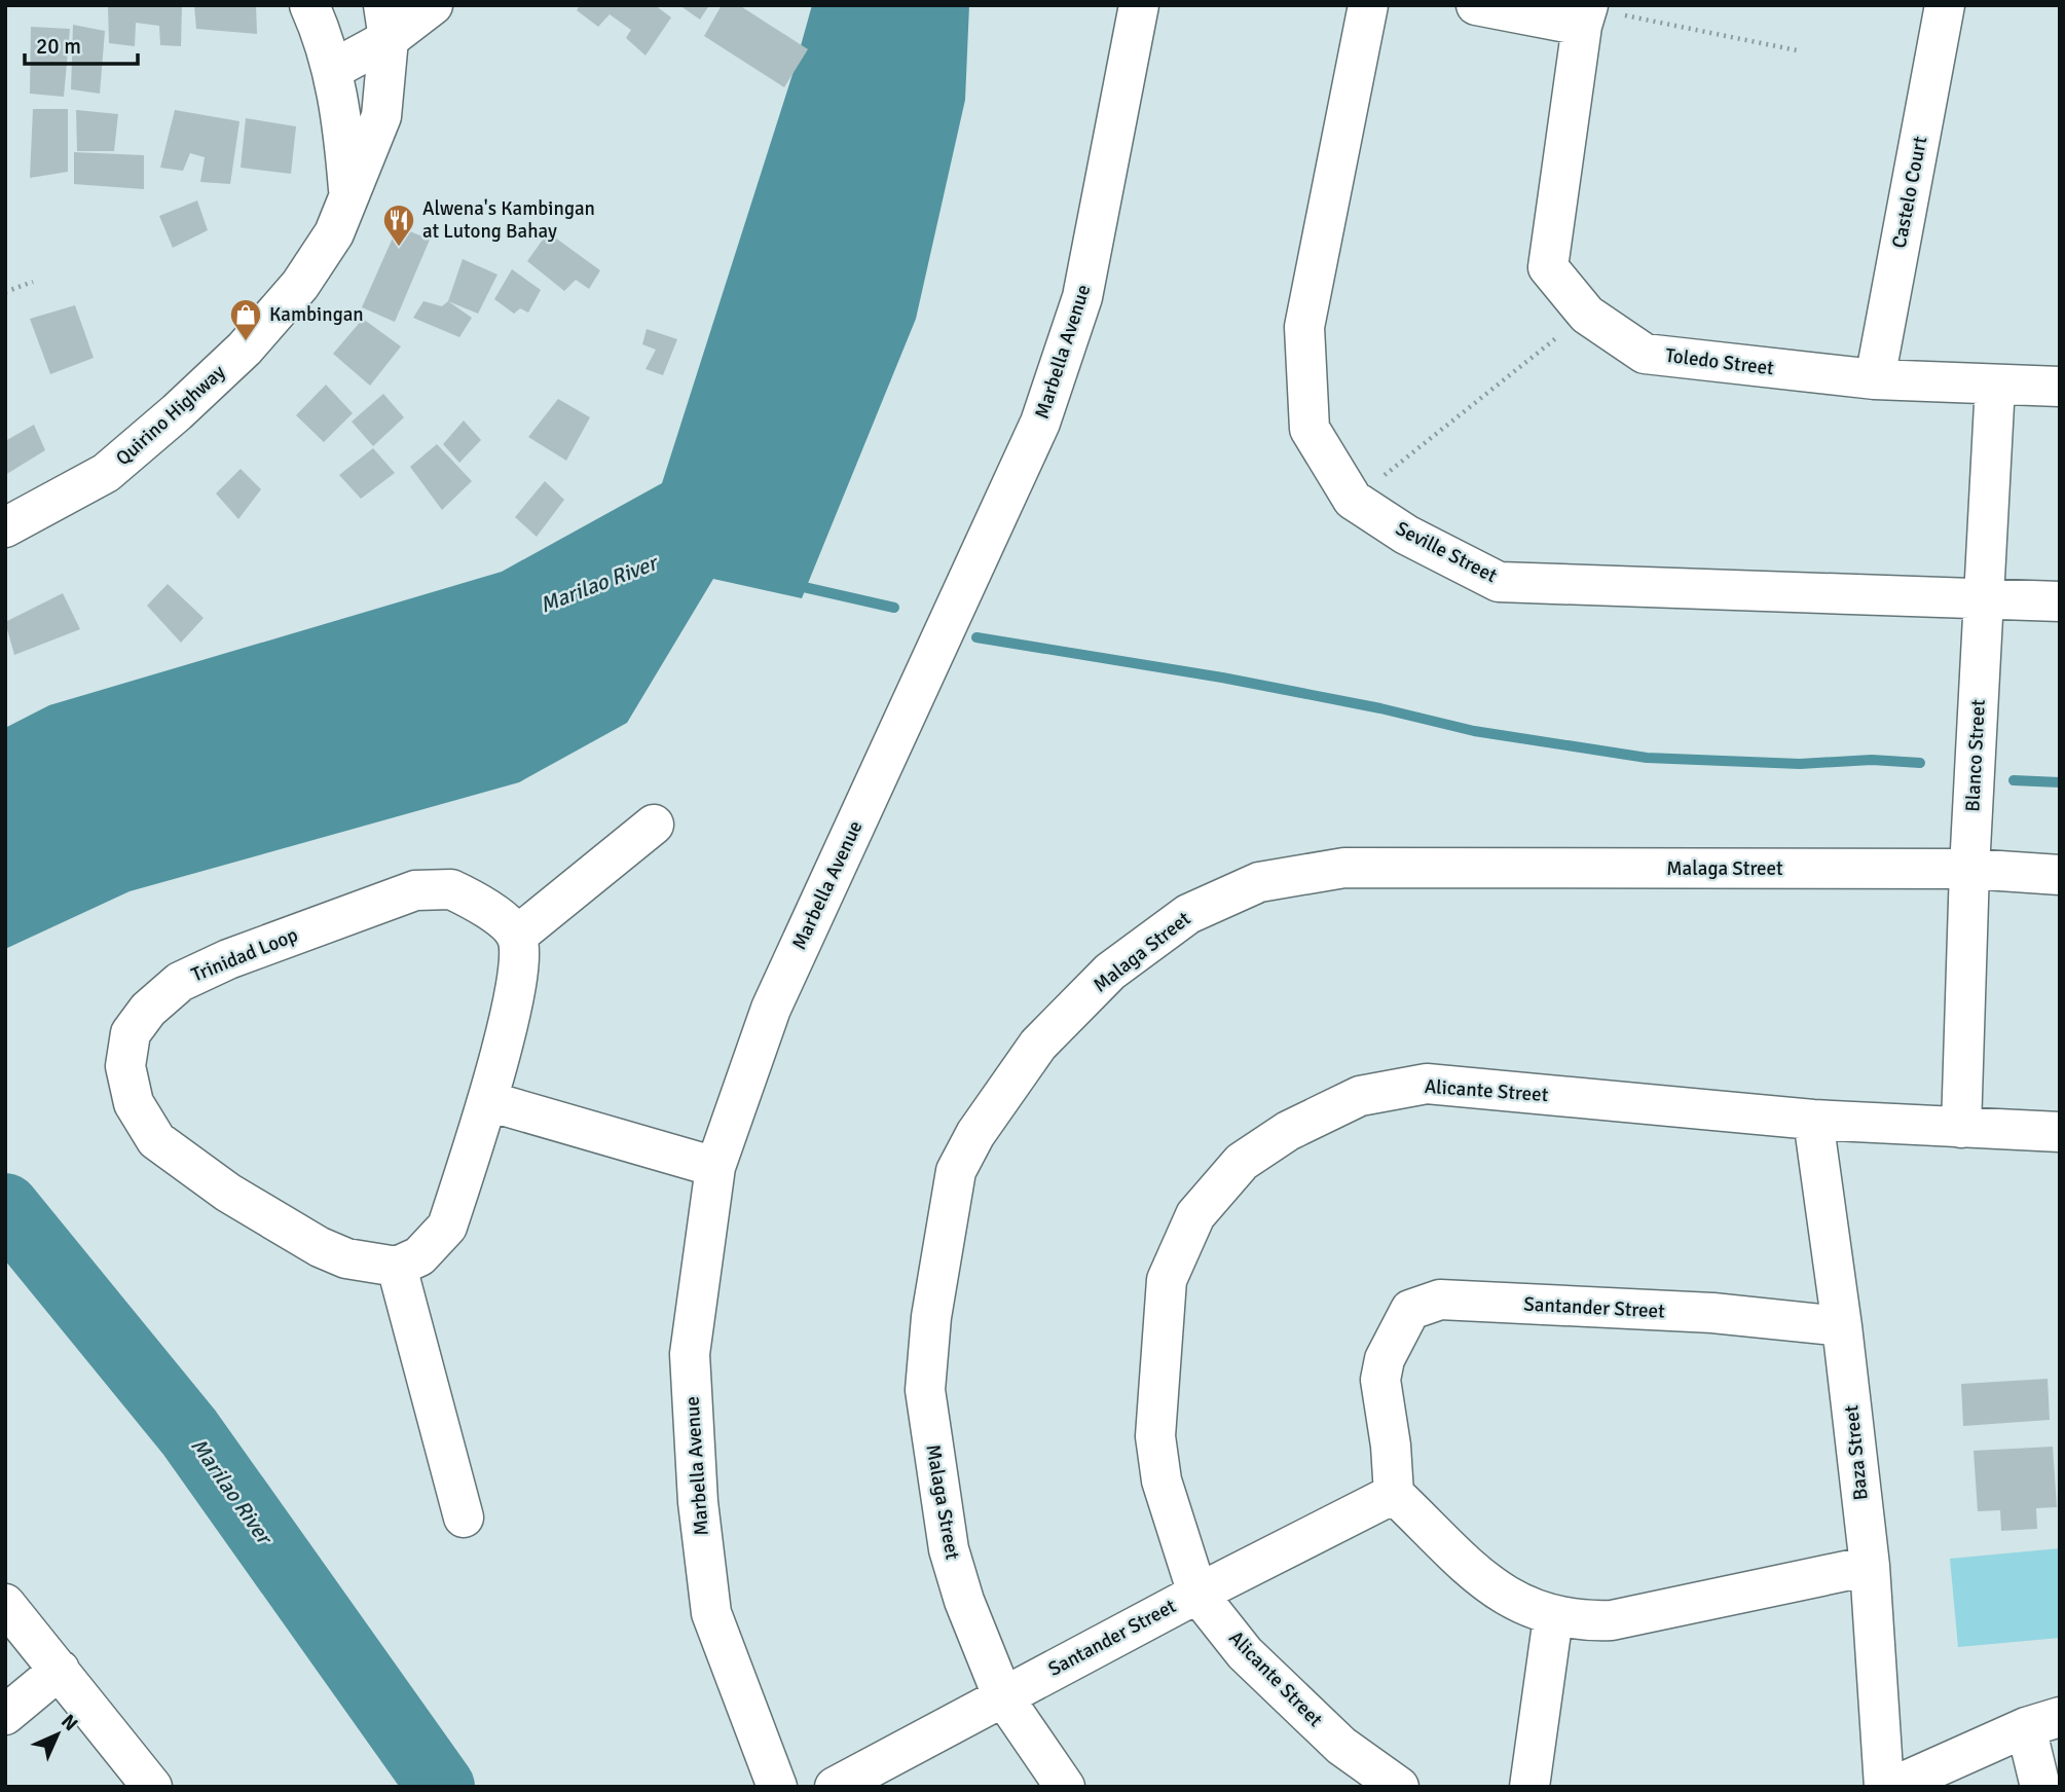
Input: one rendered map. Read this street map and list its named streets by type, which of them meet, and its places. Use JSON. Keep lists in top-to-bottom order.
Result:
{
  "streets": {
    "street": [
      "Castelo Court",
      "Marbella Avenue",
      "Toledo Street",
      "Quirino Highway",
      "Seville Street",
      "Blanco Street",
      "Malaga Street",
      "Trinidad Loop",
      "Alicante Street",
      "Santander Street",
      "Baza Street"
    ]
  },
  "crossings": [
    ["Castelo Court", "Toledo Street"],
    ["Toledo Street", "Blanco Street"],
    ["Seville Street", "Blanco Street"],
    ["Blanco Street", "Malaga Street"],
    ["Blanco Street", "Alicante Street"],
    ["Malaga Street", "Santander Street"],
    ["Alicante Street", "Santander Street"],
    ["Alicante Street", "Baza Street"],
    ["Santander Street", "Baza Street"]
  ],
  "water": ["Marilao River"],
  "places": {
    "restaurant": ["Alwena's Kambingan at Lutong Bahay"],
    "shop": ["Kambingan"]
  },
  "scale_bar": "20 m",
  "north": "top right"
}
